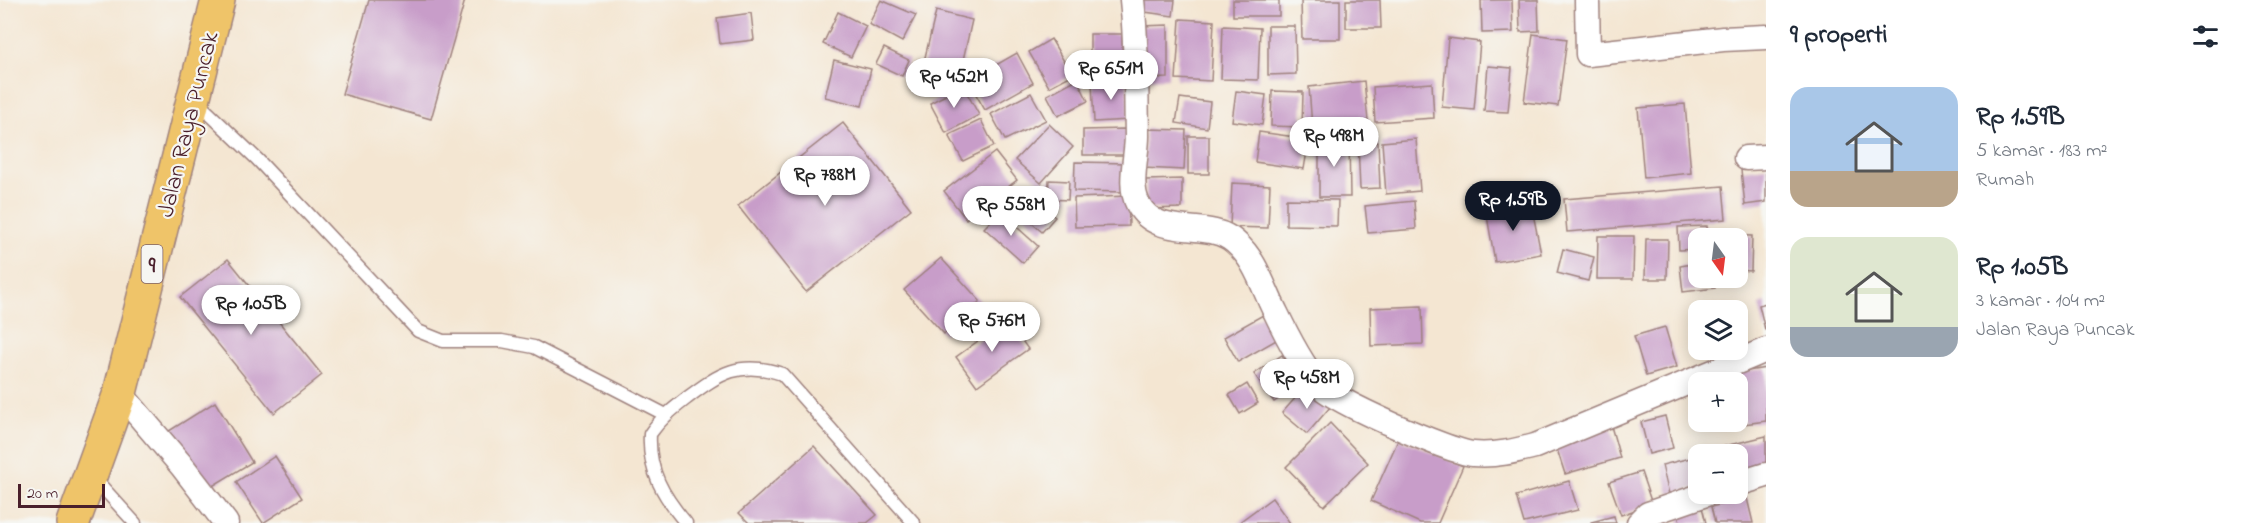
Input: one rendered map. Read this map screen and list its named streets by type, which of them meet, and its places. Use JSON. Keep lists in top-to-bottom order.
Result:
{
  "streets": {
    "highway": ["Jalan Raya Puncak", "9"]
  },
  "scale_bar": "20 m",
  "north": "bottom",
  "page": {
    "heading": "9 properti",
    "price": [
      "Rp 651M",
      "Rp 452M",
      "Rp 498M",
      "Rp 788M",
      "Rp 1.59B",
      "Rp 558M",
      "Rp 1.05B",
      "Rp 576M",
      "Rp 458M"
    ],
    "list": [
      {
        "name": "Rp 1.59B",
        "note": "5 kamar · 183 m² · Rumah"
      },
      {
        "name": "Rp 1.05B",
        "note": "3 kamar · 104 m² · Jalan Raya Puncak"
      }
    ],
    "map_buttons": ["+", "−"],
    "scale": "20 m"
  }
}
